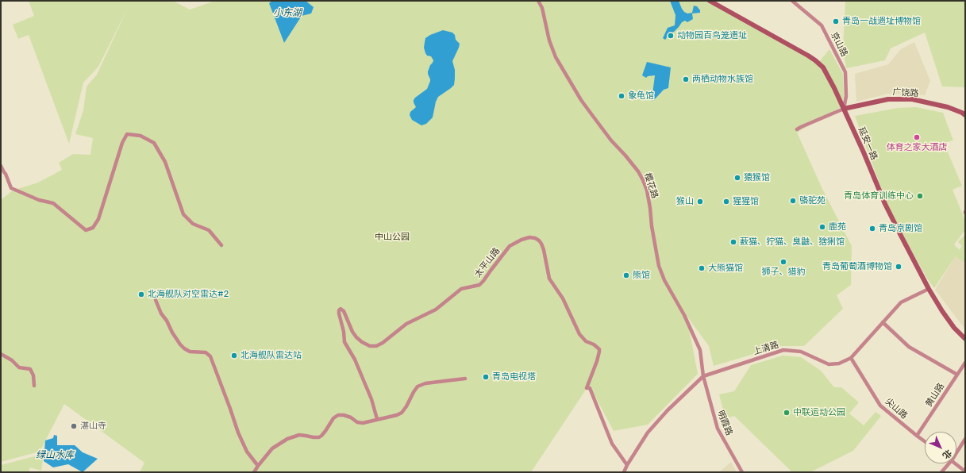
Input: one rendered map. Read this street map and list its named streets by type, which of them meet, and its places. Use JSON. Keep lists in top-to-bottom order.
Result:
{
  "streets": {
    "main road": ["广饶路", "延安一路"],
    "street": [
      "京山路",
      "樱花路",
      "太平山路",
      "上清路",
      "黄山路",
      "尖山路",
      "明霞路"
    ]
  },
  "crossings": [
    ["京山路", "广饶路"],
    ["京山路", "延安一路"],
    ["广饶路", "延安一路"],
    ["延安一路", "上清路"],
    ["樱花路", "上清路"],
    ["樱花路", "明霞路"],
    ["太平山路", "上清路"],
    ["上清路", "尖山路"],
    ["上清路", "明霞路"],
    ["黄山路", "尖山路"]
  ],
  "water": ["小东湖", "绿山水库"],
  "parks": ["中山公园"],
  "places": [
    "青岛一战遗址博物馆",
    "动物园百鸟笼遗址",
    "两栖动物水族馆",
    "象龟馆",
    "体育之家大酒店",
    "猿猴馆",
    "青岛体育训练中心",
    "骆驼苑",
    "猴山",
    "猩猩馆",
    "鹿苑",
    "青岛京剧馆",
    "薮猫、狞猫、臭鼬、猞猁馆",
    "狮子、猎豹",
    "青岛葡萄酒博物馆",
    "大熊猫馆",
    "熊馆",
    "北海舰队对空雷达#2",
    "北海舰队雷达站",
    "青岛电视塔",
    "中联运动公园",
    "湛山寺"
  ],
  "north": "bottom right"
}
